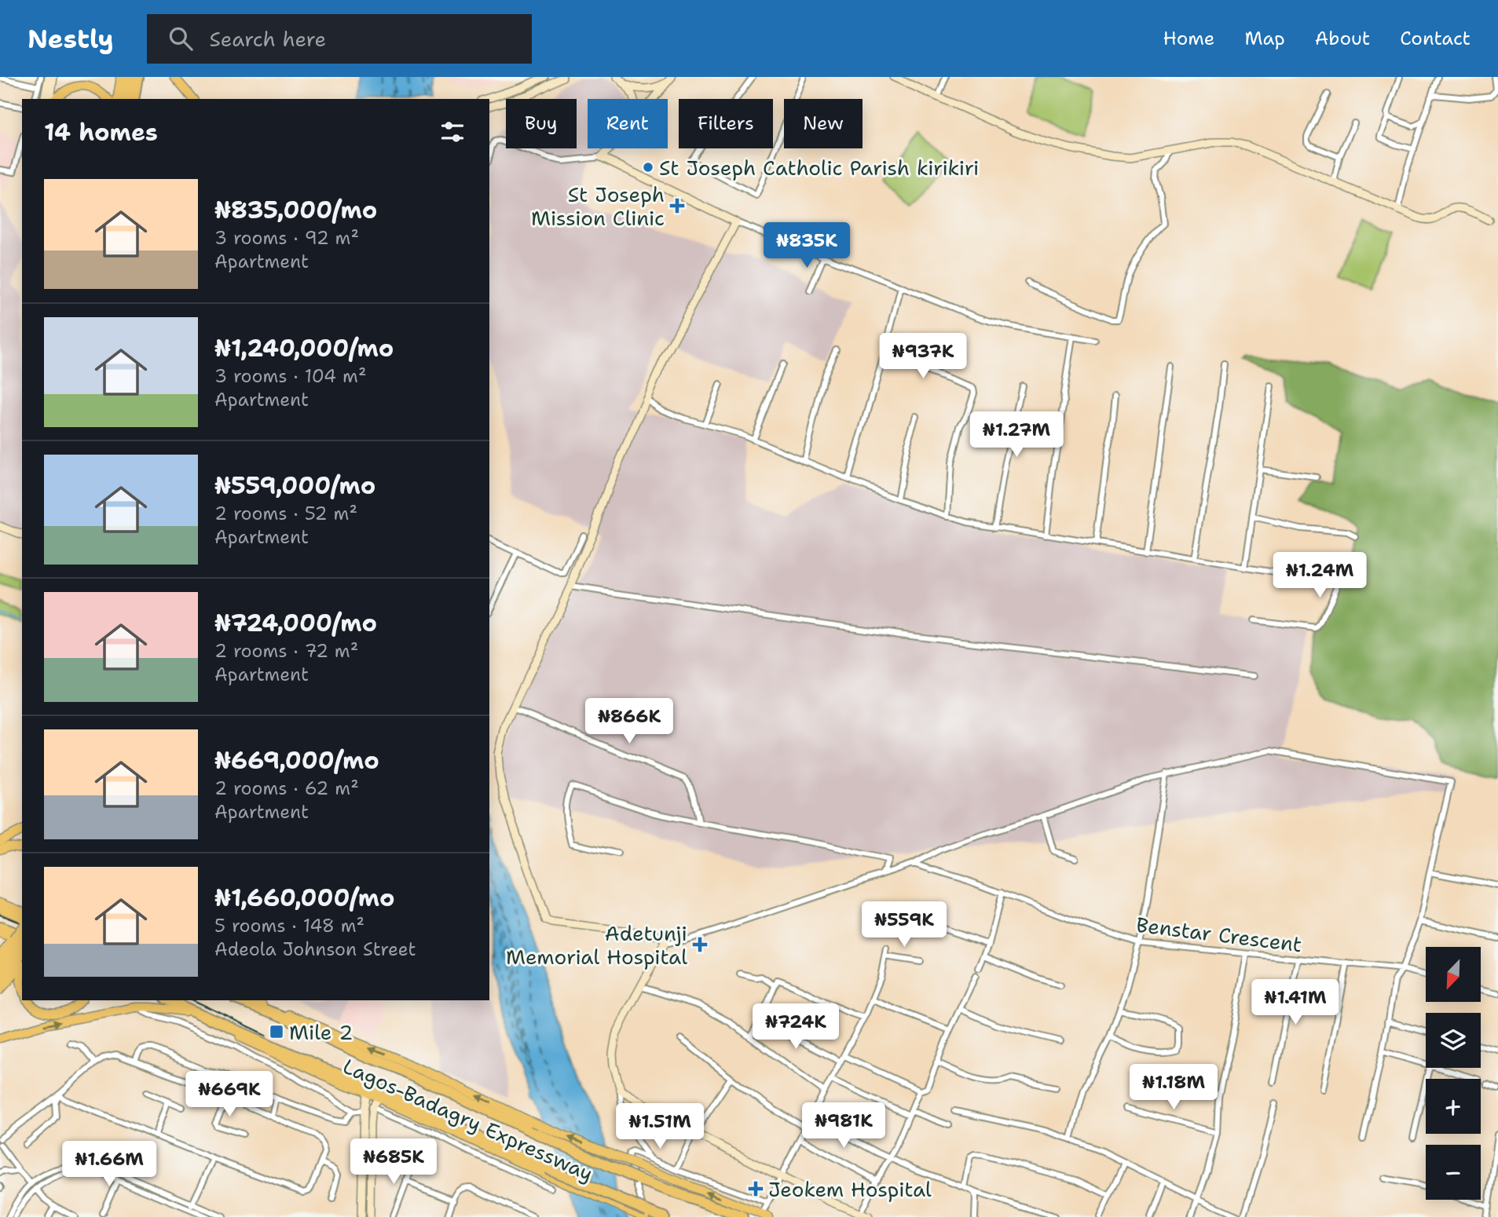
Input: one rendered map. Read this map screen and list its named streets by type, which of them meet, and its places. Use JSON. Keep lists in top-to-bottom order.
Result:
{
  "streets": {
    "highway": ["Lagos-Badagry Expressway"],
    "street": ["Benstar Crescent"]
  },
  "places": {
    "other": ["St Joseph Catholic Parish kirikiri"],
    "health": ["St Joseph Mission Clinic", "Adetunji Memorial Hospital", "Jeokem Hospital"],
    "transit": ["Mile 2"]
  },
  "north": "bottom left",
  "page": {
    "header": "Nestly",
    "search": "Search here",
    "nav": [
      "Home",
      "Map",
      "About",
      "Contact"
    ],
    "chip": [
      "Buy",
      "Rent",
      "Filters",
      "New"
    ],
    "heading": "14 homes",
    "list": [
      {
        "name": "₦835,000/mo",
        "note": "3 rooms · 92 m² · Apartment"
      },
      {
        "name": "₦1,240,000/mo",
        "note": "3 rooms · 104 m² · Apartment"
      },
      {
        "name": "₦559,000/mo",
        "note": "2 rooms · 52 m² · Apartment"
      },
      {
        "name": "₦724,000/mo",
        "note": "2 rooms · 72 m² · Apartment"
      },
      {
        "name": "₦669,000/mo",
        "note": "2 rooms · 62 m² · Apartment"
      },
      {
        "name": "₦1,660,000/mo",
        "note": "5 rooms · 148 m² · Adeola Johnson Street"
      }
    ],
    "price": [
      "₦835K",
      "₦937K",
      "₦1.27M",
      "₦1.24M",
      "₦866K",
      "₦559K",
      "₦1.41M",
      "₦724K",
      "₦1.18M",
      "₦669K",
      "₦981K",
      "₦1.51M",
      "₦685K",
      "₦1.66M"
    ],
    "map_buttons": ["+", "−"]
  }
}
